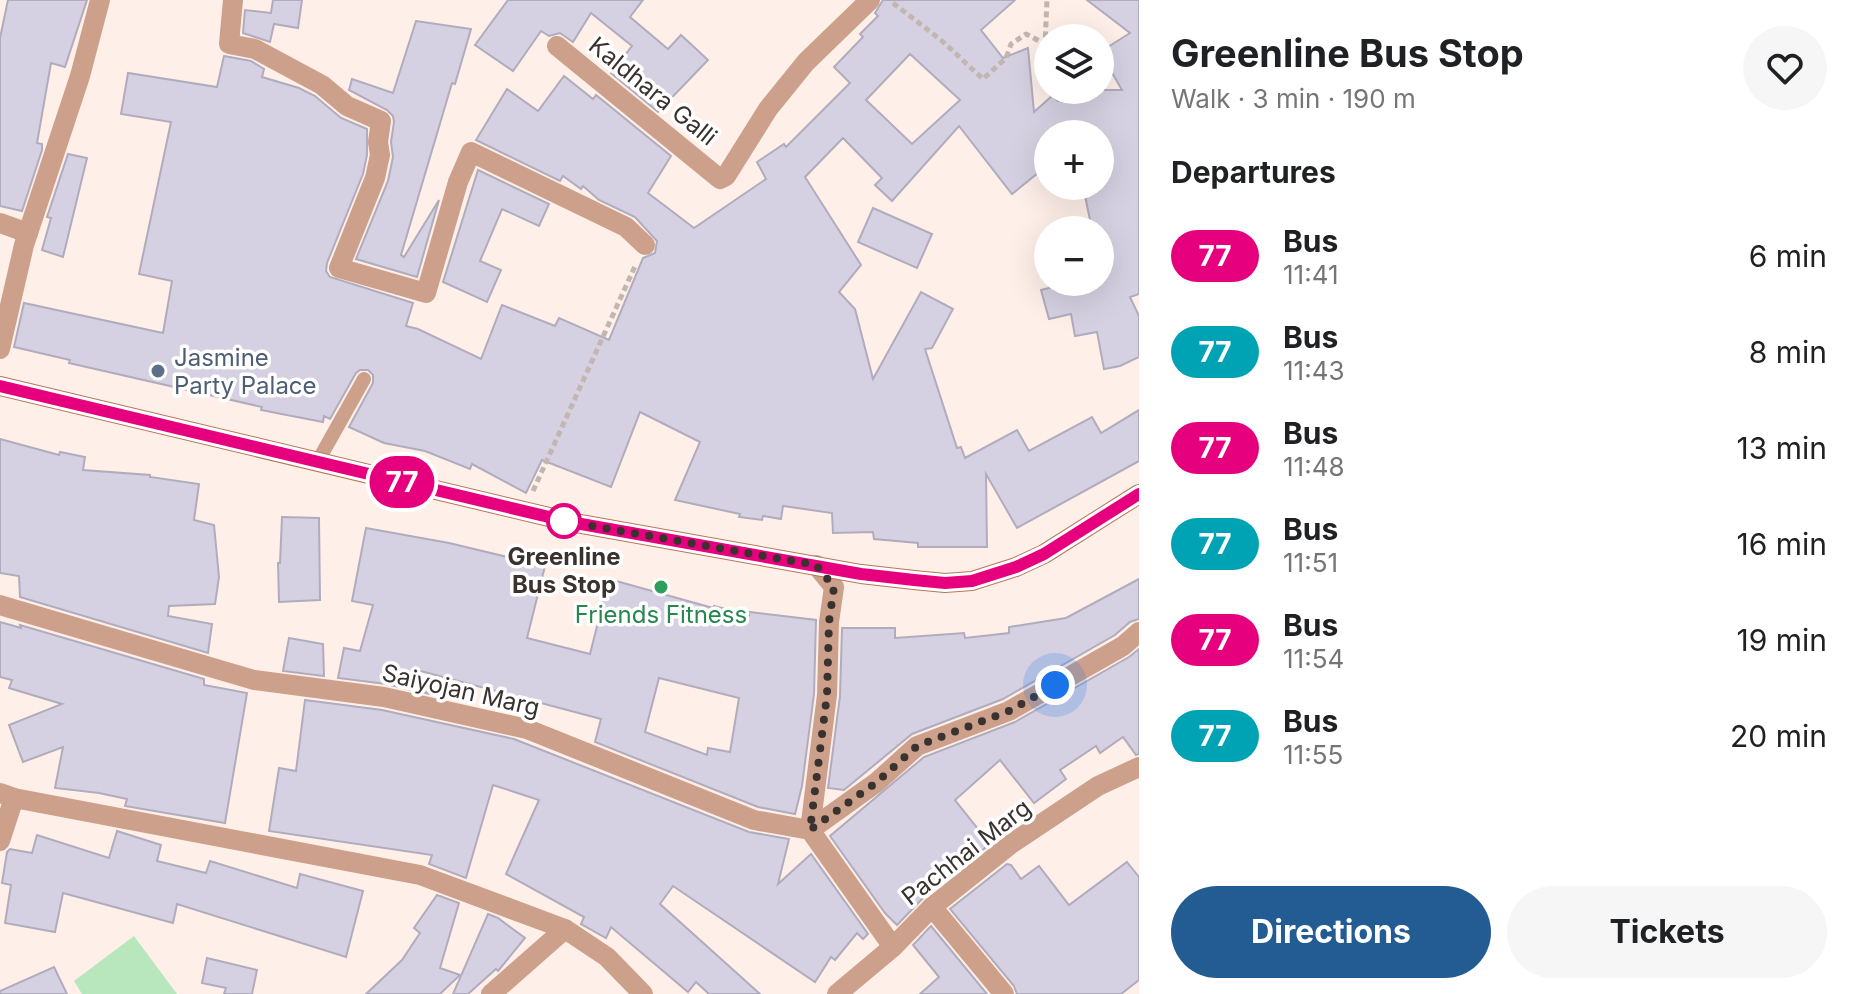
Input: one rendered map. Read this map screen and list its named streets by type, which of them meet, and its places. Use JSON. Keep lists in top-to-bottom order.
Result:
{
  "streets": {
    "street": ["Kaldhara Galli", "Saiyojan Marg", "Pachhai Marg"]
  },
  "places": ["Jasmine Party Palace", "Greenline Bus Stop", "Friends Fitness"],
  "lines": ["bus line 77"],
  "page": {
    "on_map": "77",
    "heading": [
      ["Greenline Bus Stop", "Walk · 3 min · 190 m"],
      "Departures"
    ],
    "map_buttons": ["+", "−"],
    "list": [
      {
        "mark": "77",
        "name": "Bus",
        "note": "11:41",
        "value": "6 min"
      },
      {
        "mark": "77",
        "name": "Bus",
        "note": "11:43",
        "value": "8 min"
      },
      {
        "mark": "77",
        "name": "Bus",
        "note": "11:48",
        "value": "13 min"
      },
      {
        "mark": "77",
        "name": "Bus",
        "note": "11:51",
        "value": "16 min"
      },
      {
        "mark": "77",
        "name": "Bus",
        "note": "11:54",
        "value": "19 min"
      },
      {
        "mark": "77",
        "name": "Bus",
        "note": "11:55",
        "value": "20 min"
      }
    ],
    "buttons": ["Directions", "Tickets"]
  }
}
